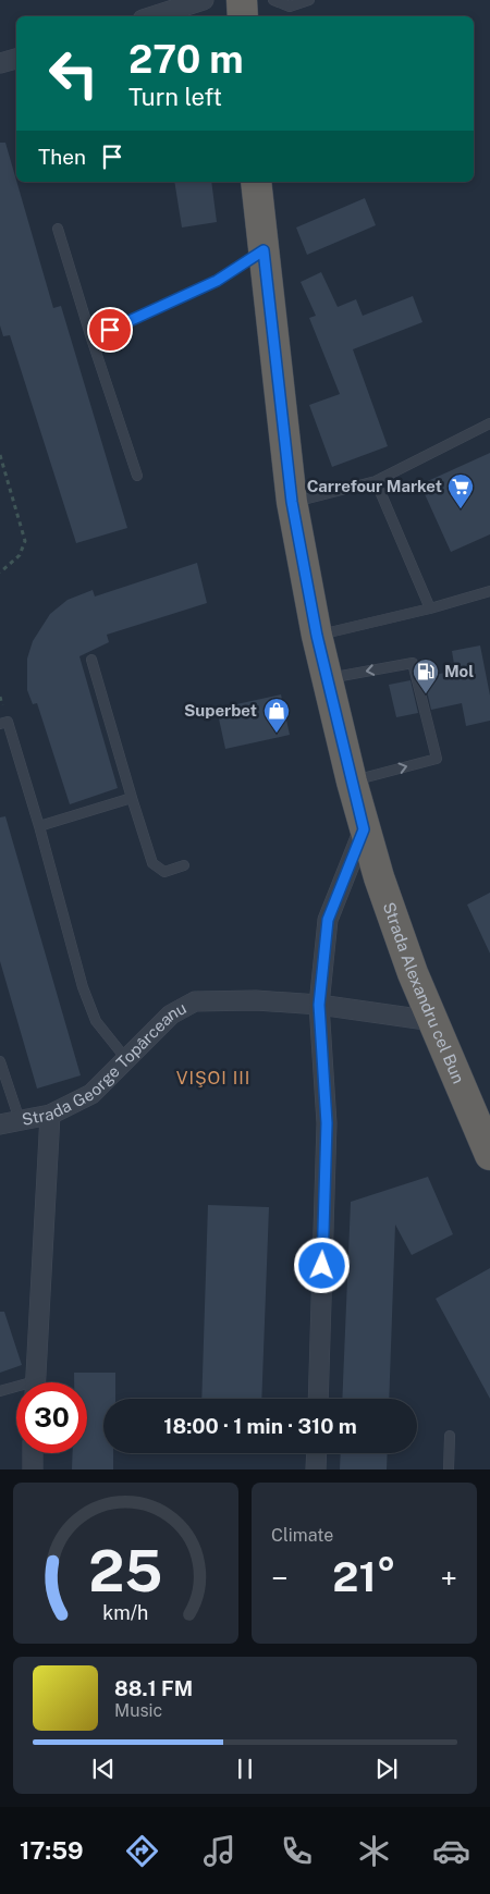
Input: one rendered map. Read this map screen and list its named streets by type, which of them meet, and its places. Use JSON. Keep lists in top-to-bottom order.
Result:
{
  "streets": {
    "highway": ["Strada Alexandru cel Bun"],
    "street": ["Strada George Topârceanu"]
  },
  "crossings": [
    ["Strada Alexandru cel Bun", "Strada George Topârceanu"]
  ],
  "districts": ["VIŞOI III"],
  "places": {
    "supermarket": ["Carrefour Market"],
    "fuel station": ["Mol"],
    "shop": ["Superbet"]
  },
  "page": {
    "turn": ["270 m", "Turn left"],
    "then": "Then",
    "limit": "30",
    "trip": "18:00 · 1 min · 310 m",
    "tile": "Climate",
    "heat": ["−", "21°", "+"],
    "song": ["88.1 FM", "Music"],
    "tabs": "17:59",
    "gauge": ["25", "km/h"]
  }
}
